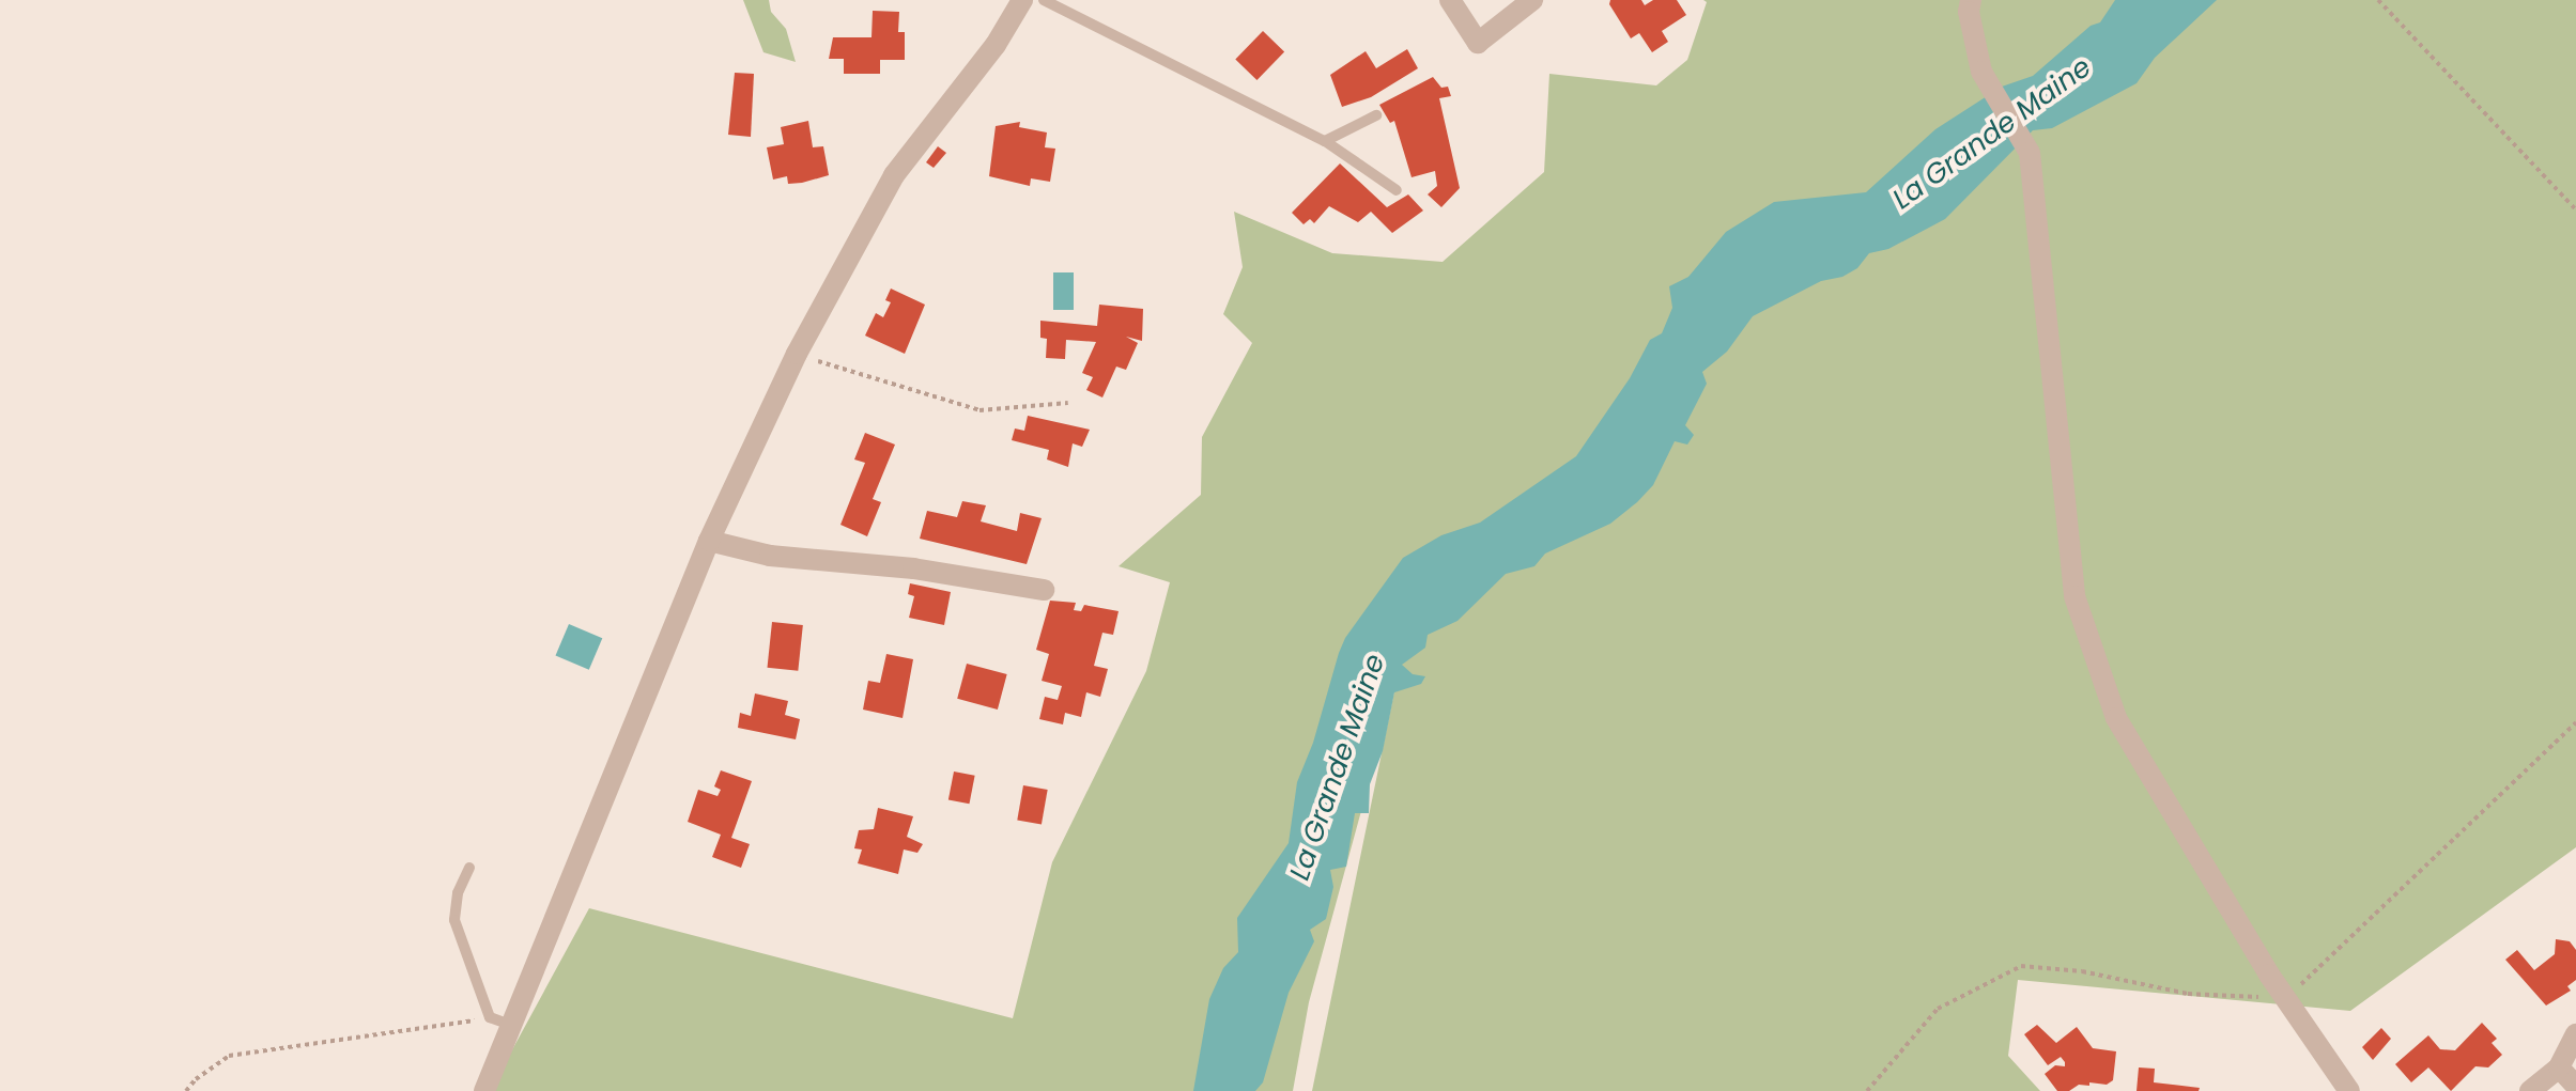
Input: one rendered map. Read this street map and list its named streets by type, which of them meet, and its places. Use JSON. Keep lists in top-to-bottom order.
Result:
{
  "water": ["La Grande Maine"]
}
